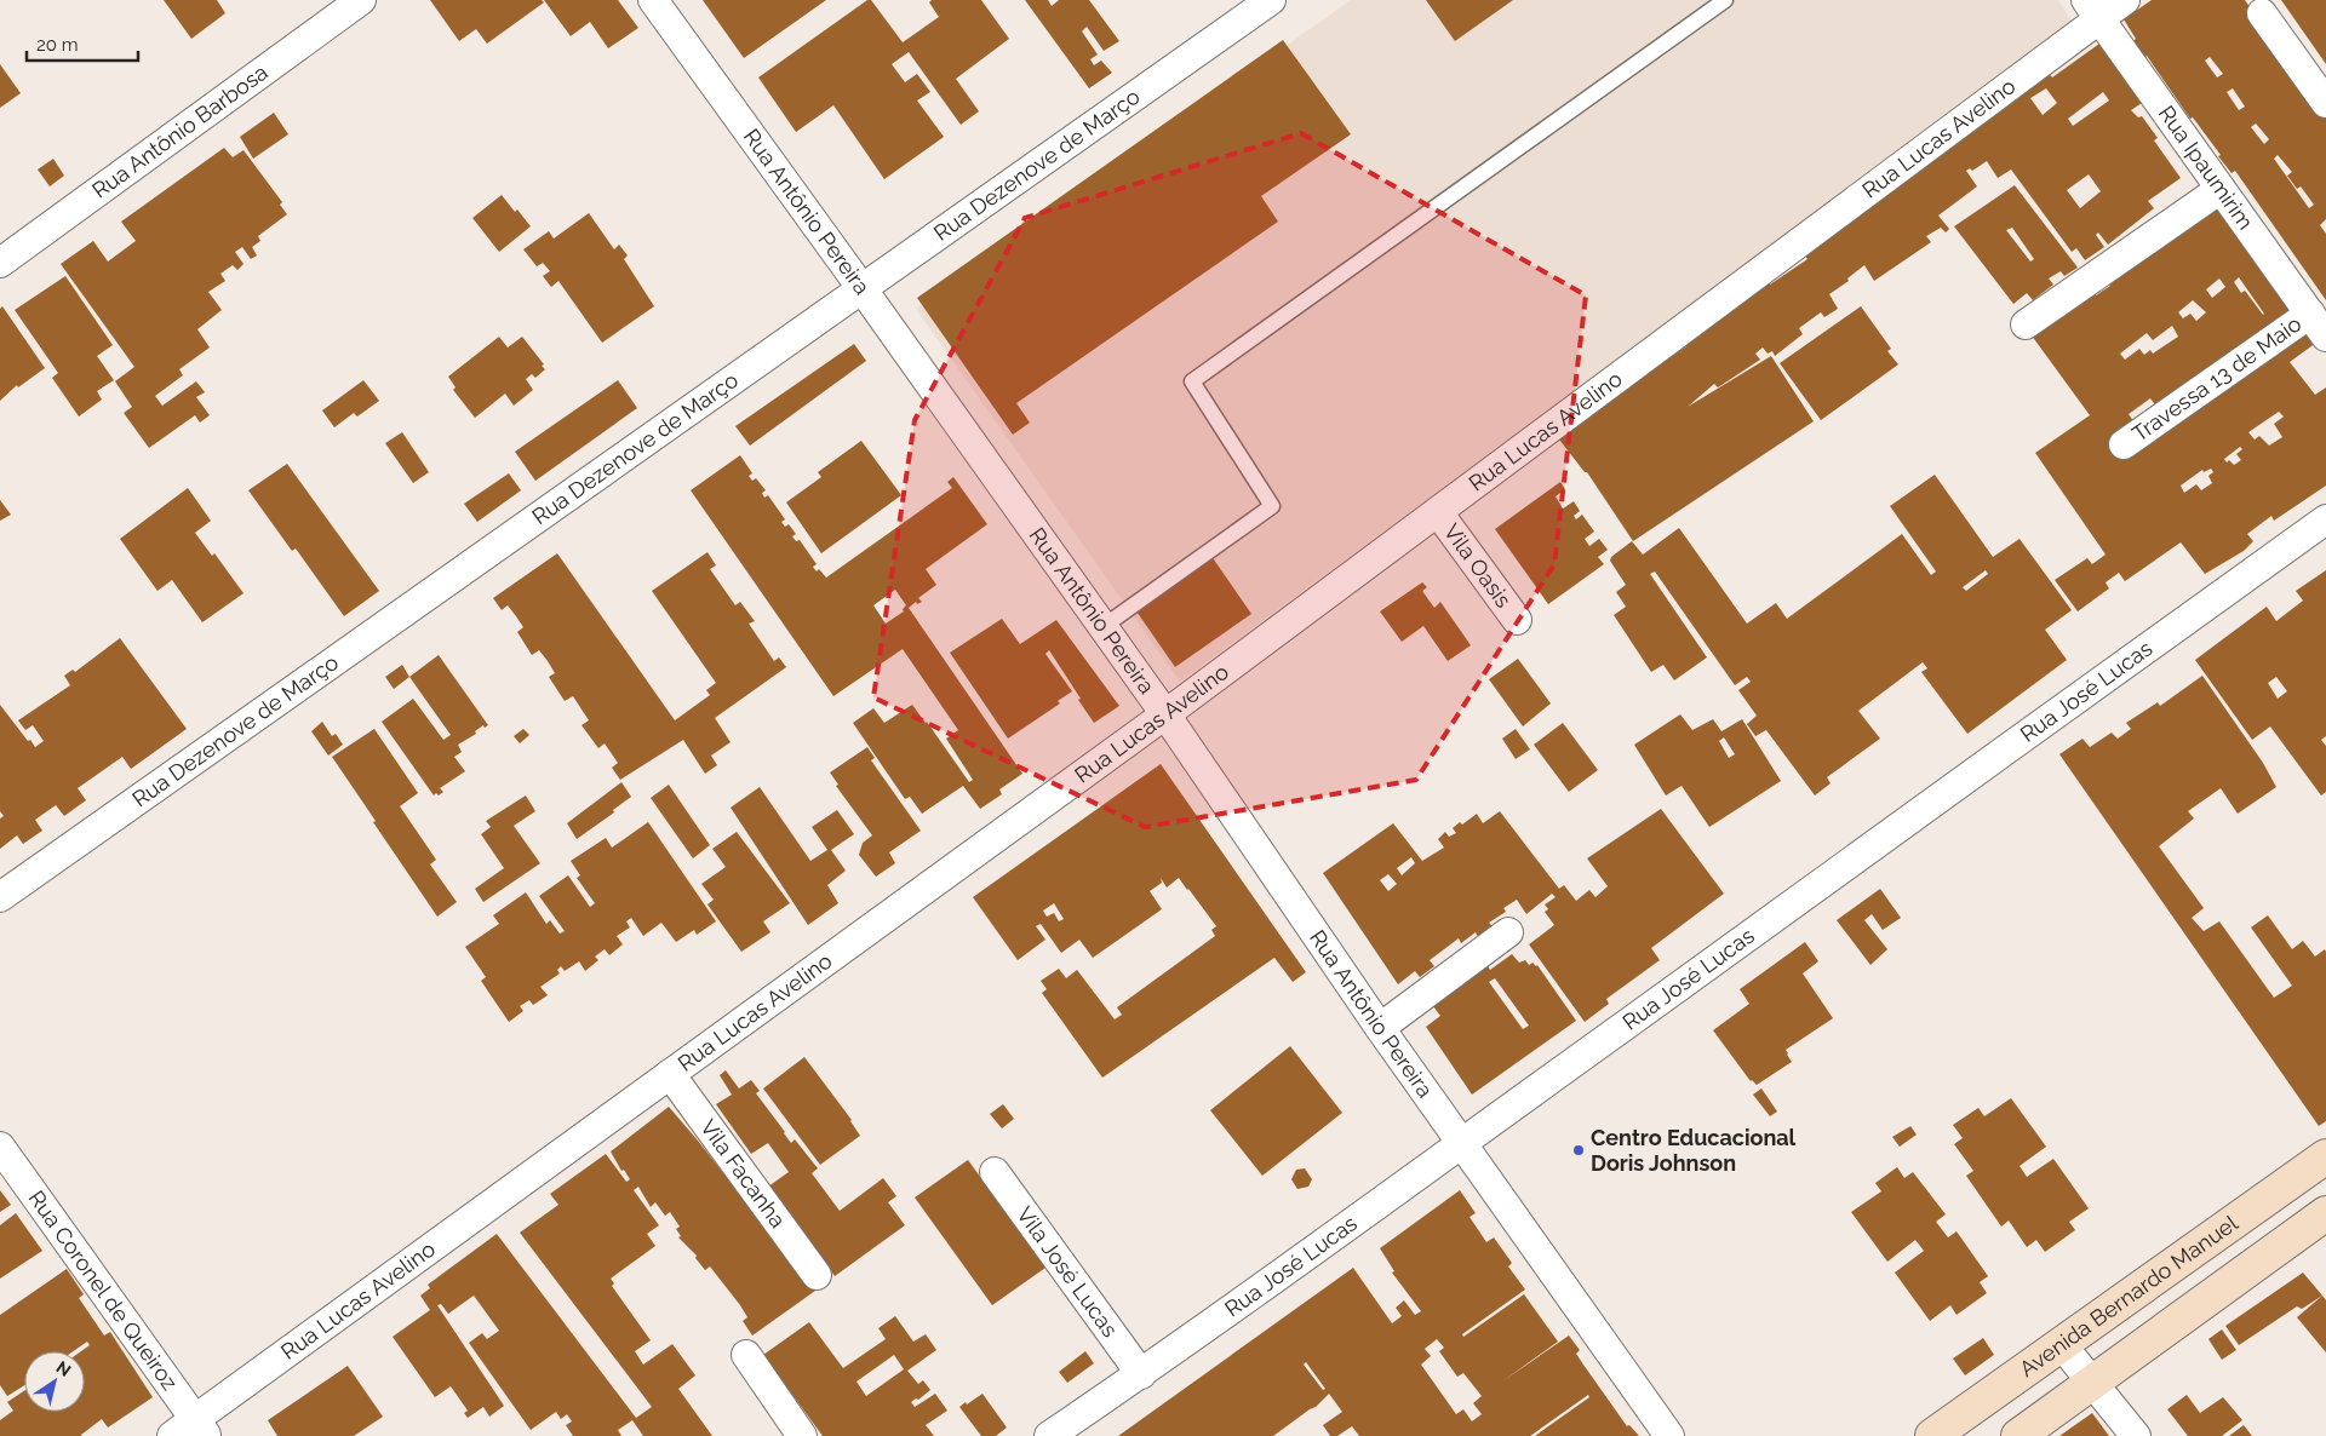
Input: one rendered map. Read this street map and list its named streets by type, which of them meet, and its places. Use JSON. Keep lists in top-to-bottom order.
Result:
{
  "streets": {
    "street": [
      "Rua Antônio Barbosa",
      "Rua Lucas Avelino",
      "Rua Dezenove de Março",
      "Rua Ipaumirim",
      "Rua Antônio Pereira",
      "Travessa 13 de Maio",
      "Vila Oasis",
      "Rua José Lucas",
      "Vila Facanha",
      "Vila José Lucas",
      "Rua Coronel de Queiroz",
      "Avenida Bernardo Manuel"
    ]
  },
  "crossings": [
    ["Rua Lucas Avelino", "Rua Ipaumirim"],
    ["Rua Lucas Avelino", "Rua Antônio Pereira"],
    ["Rua Lucas Avelino", "Vila Oasis"],
    ["Rua Lucas Avelino", "Vila Facanha"],
    ["Rua Lucas Avelino", "Rua Coronel de Queiroz"],
    ["Rua Dezenove de Março", "Rua Antônio Pereira"],
    ["Rua Ipaumirim", "Travessa 13 de Maio"],
    ["Rua Antônio Pereira", "Rua José Lucas"],
    ["Rua José Lucas", "Vila José Lucas"]
  ],
  "places": ["Centro Educacional Doris Johnson"],
  "scale_bar": "20 m",
  "north": "top right"
}
